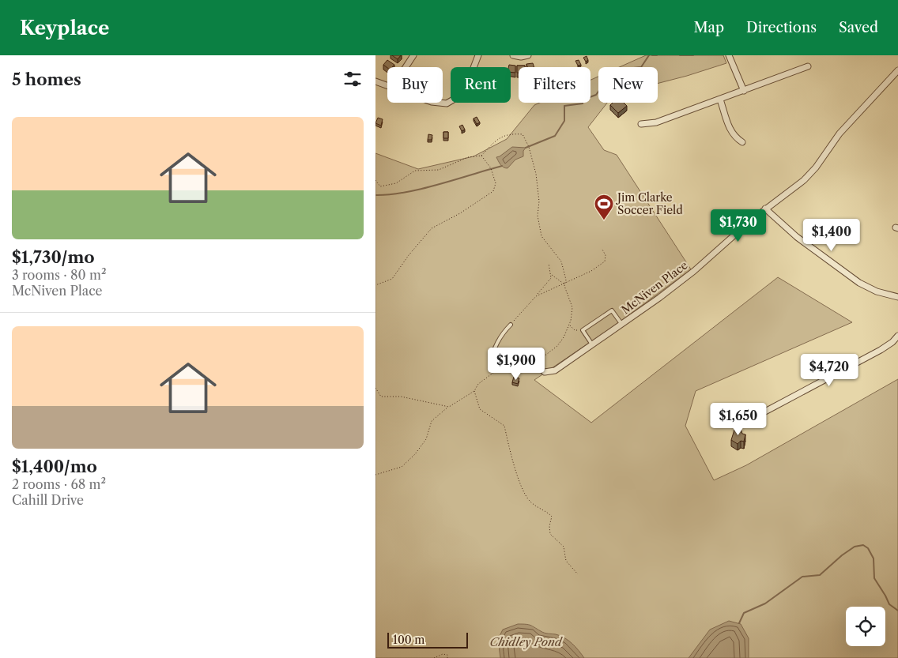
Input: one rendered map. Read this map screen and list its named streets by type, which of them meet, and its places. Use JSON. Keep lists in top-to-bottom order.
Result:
{
  "streets": {
    "street": ["McNiven Place"]
  },
  "water": ["Chidley Pond"],
  "places": {
    "sports": ["Jim Clarke Soccer Field"]
  },
  "scale_bar": "100 m",
  "page": {
    "header": "Keyplace",
    "nav": ["Map", "Directions", "Saved"],
    "heading": "5 homes",
    "chip": [
      "Buy",
      "Rent",
      "Filters",
      "New"
    ],
    "list": [
      {
        "name": "$1,730/mo",
        "note": "3 rooms · 80 m² · McNiven Place"
      },
      {
        "name": "$1,400/mo",
        "note": "2 rooms · 68 m² · Cahill Drive"
      }
    ],
    "price": [
      "$1,730",
      "$1,400",
      "$1,900",
      "$4,720",
      "$1,650"
    ],
    "scale": "100 m"
  }
}
